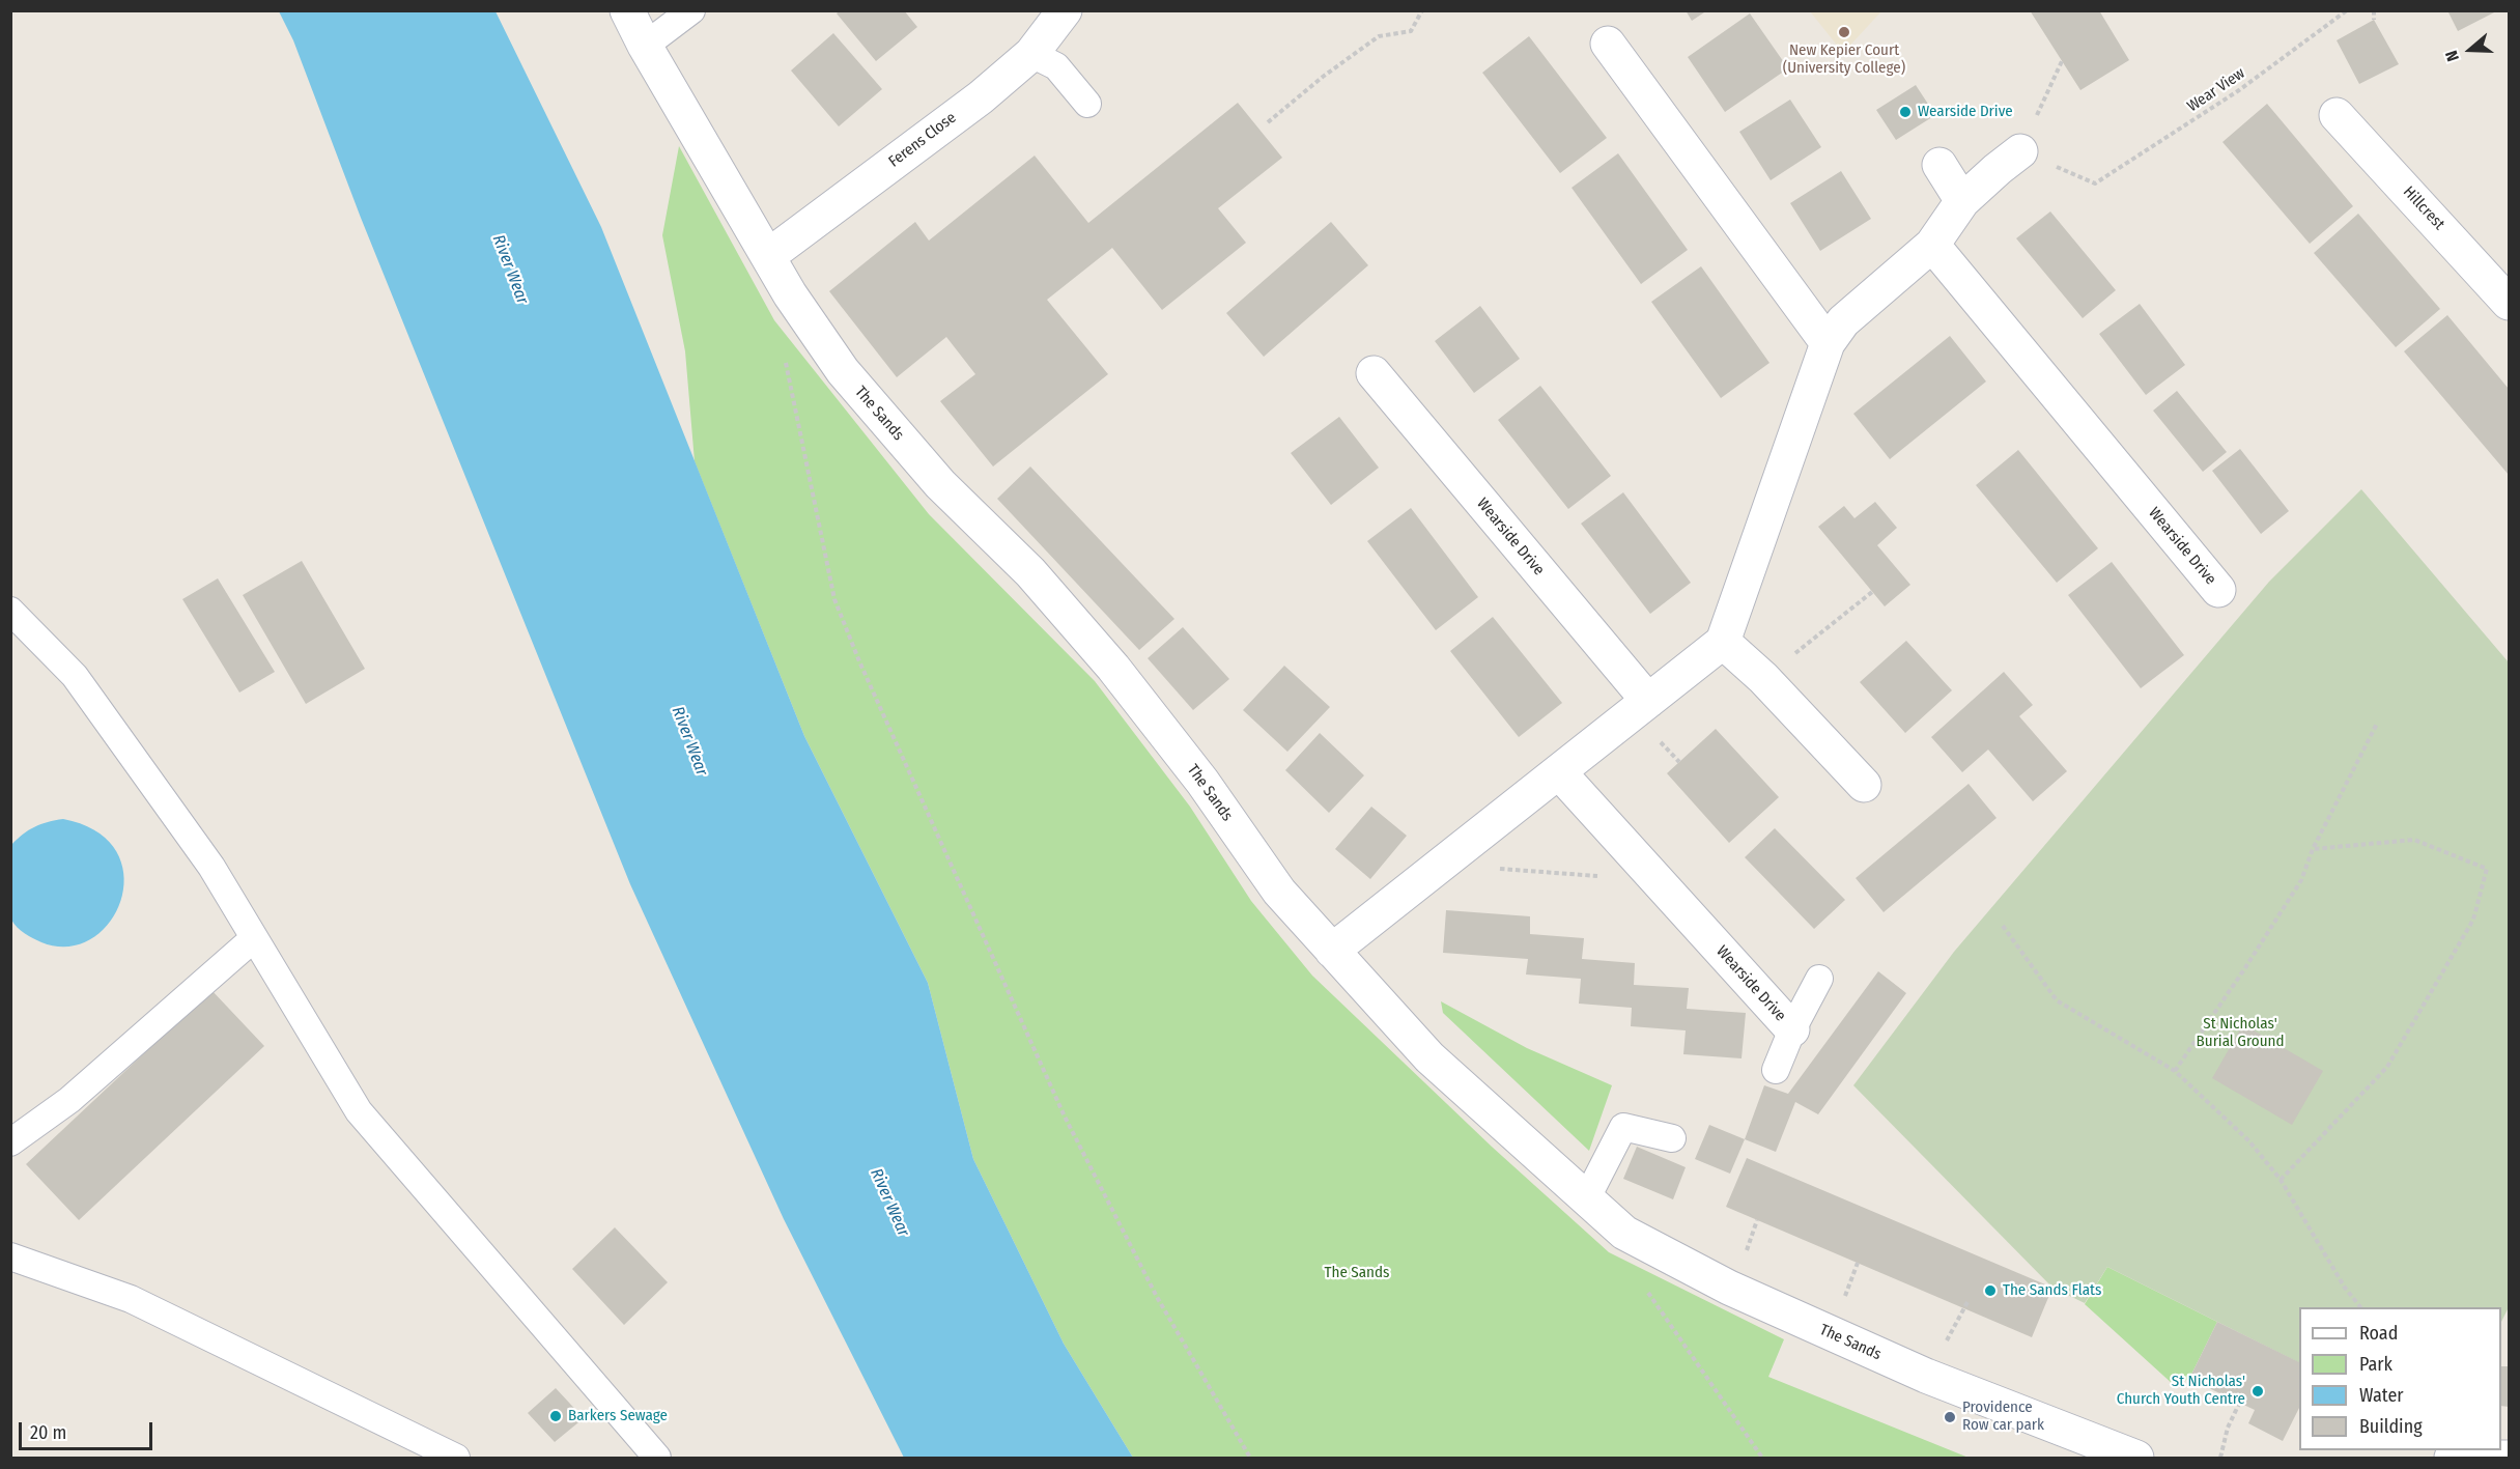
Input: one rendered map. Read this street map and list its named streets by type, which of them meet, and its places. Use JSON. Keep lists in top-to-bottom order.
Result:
{
  "streets": {
    "street": [
      "Ferens Close",
      "Hillcrest",
      "The Sands",
      "Wearside Drive"
    ],
    "path": ["Wear View"]
  },
  "crossings": [
    ["Ferens Close", "The Sands"]
  ],
  "water": ["River Wear"],
  "parks": ["St Nicholas' Burial Ground", "The Sands"],
  "places": [
    "New Kepier Court (University College)",
    "Wearside Drive",
    "The Sands Flats",
    "St Nicholas' Church Youth Centre",
    "Barkers Sewage",
    "Providence Row car park"
  ],
  "legend": [
    "Road",
    "Park",
    "Water",
    "Building"
  ],
  "scale_bar": "20 m",
  "north": "left"
}
